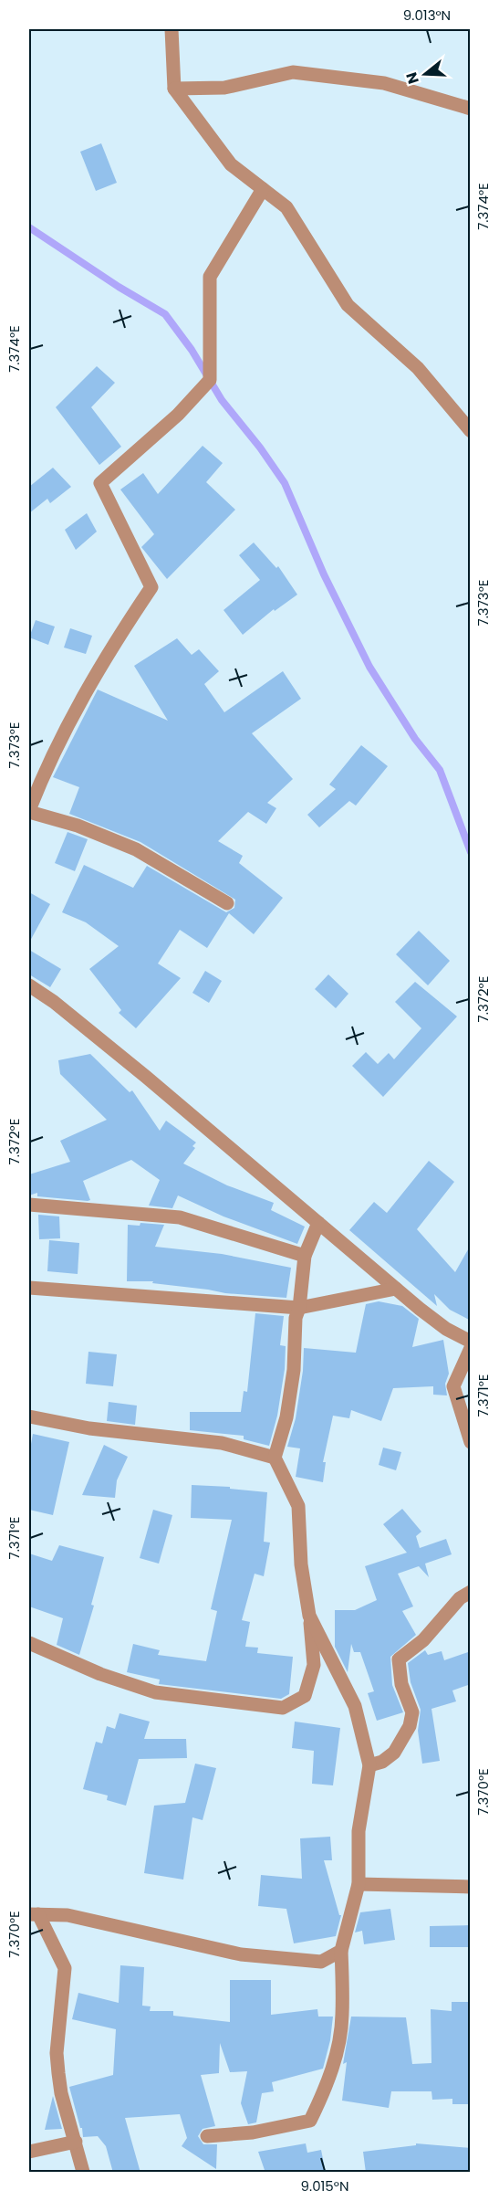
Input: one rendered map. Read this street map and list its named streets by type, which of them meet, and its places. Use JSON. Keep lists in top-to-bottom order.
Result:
{
  "north": "left",
  "coordinates": [
    "9.013°N",
    "7.374°E",
    "7.373°E",
    "7.372°E",
    "7.371°E",
    "7.370°E",
    "9.015°N"
  ]
}
